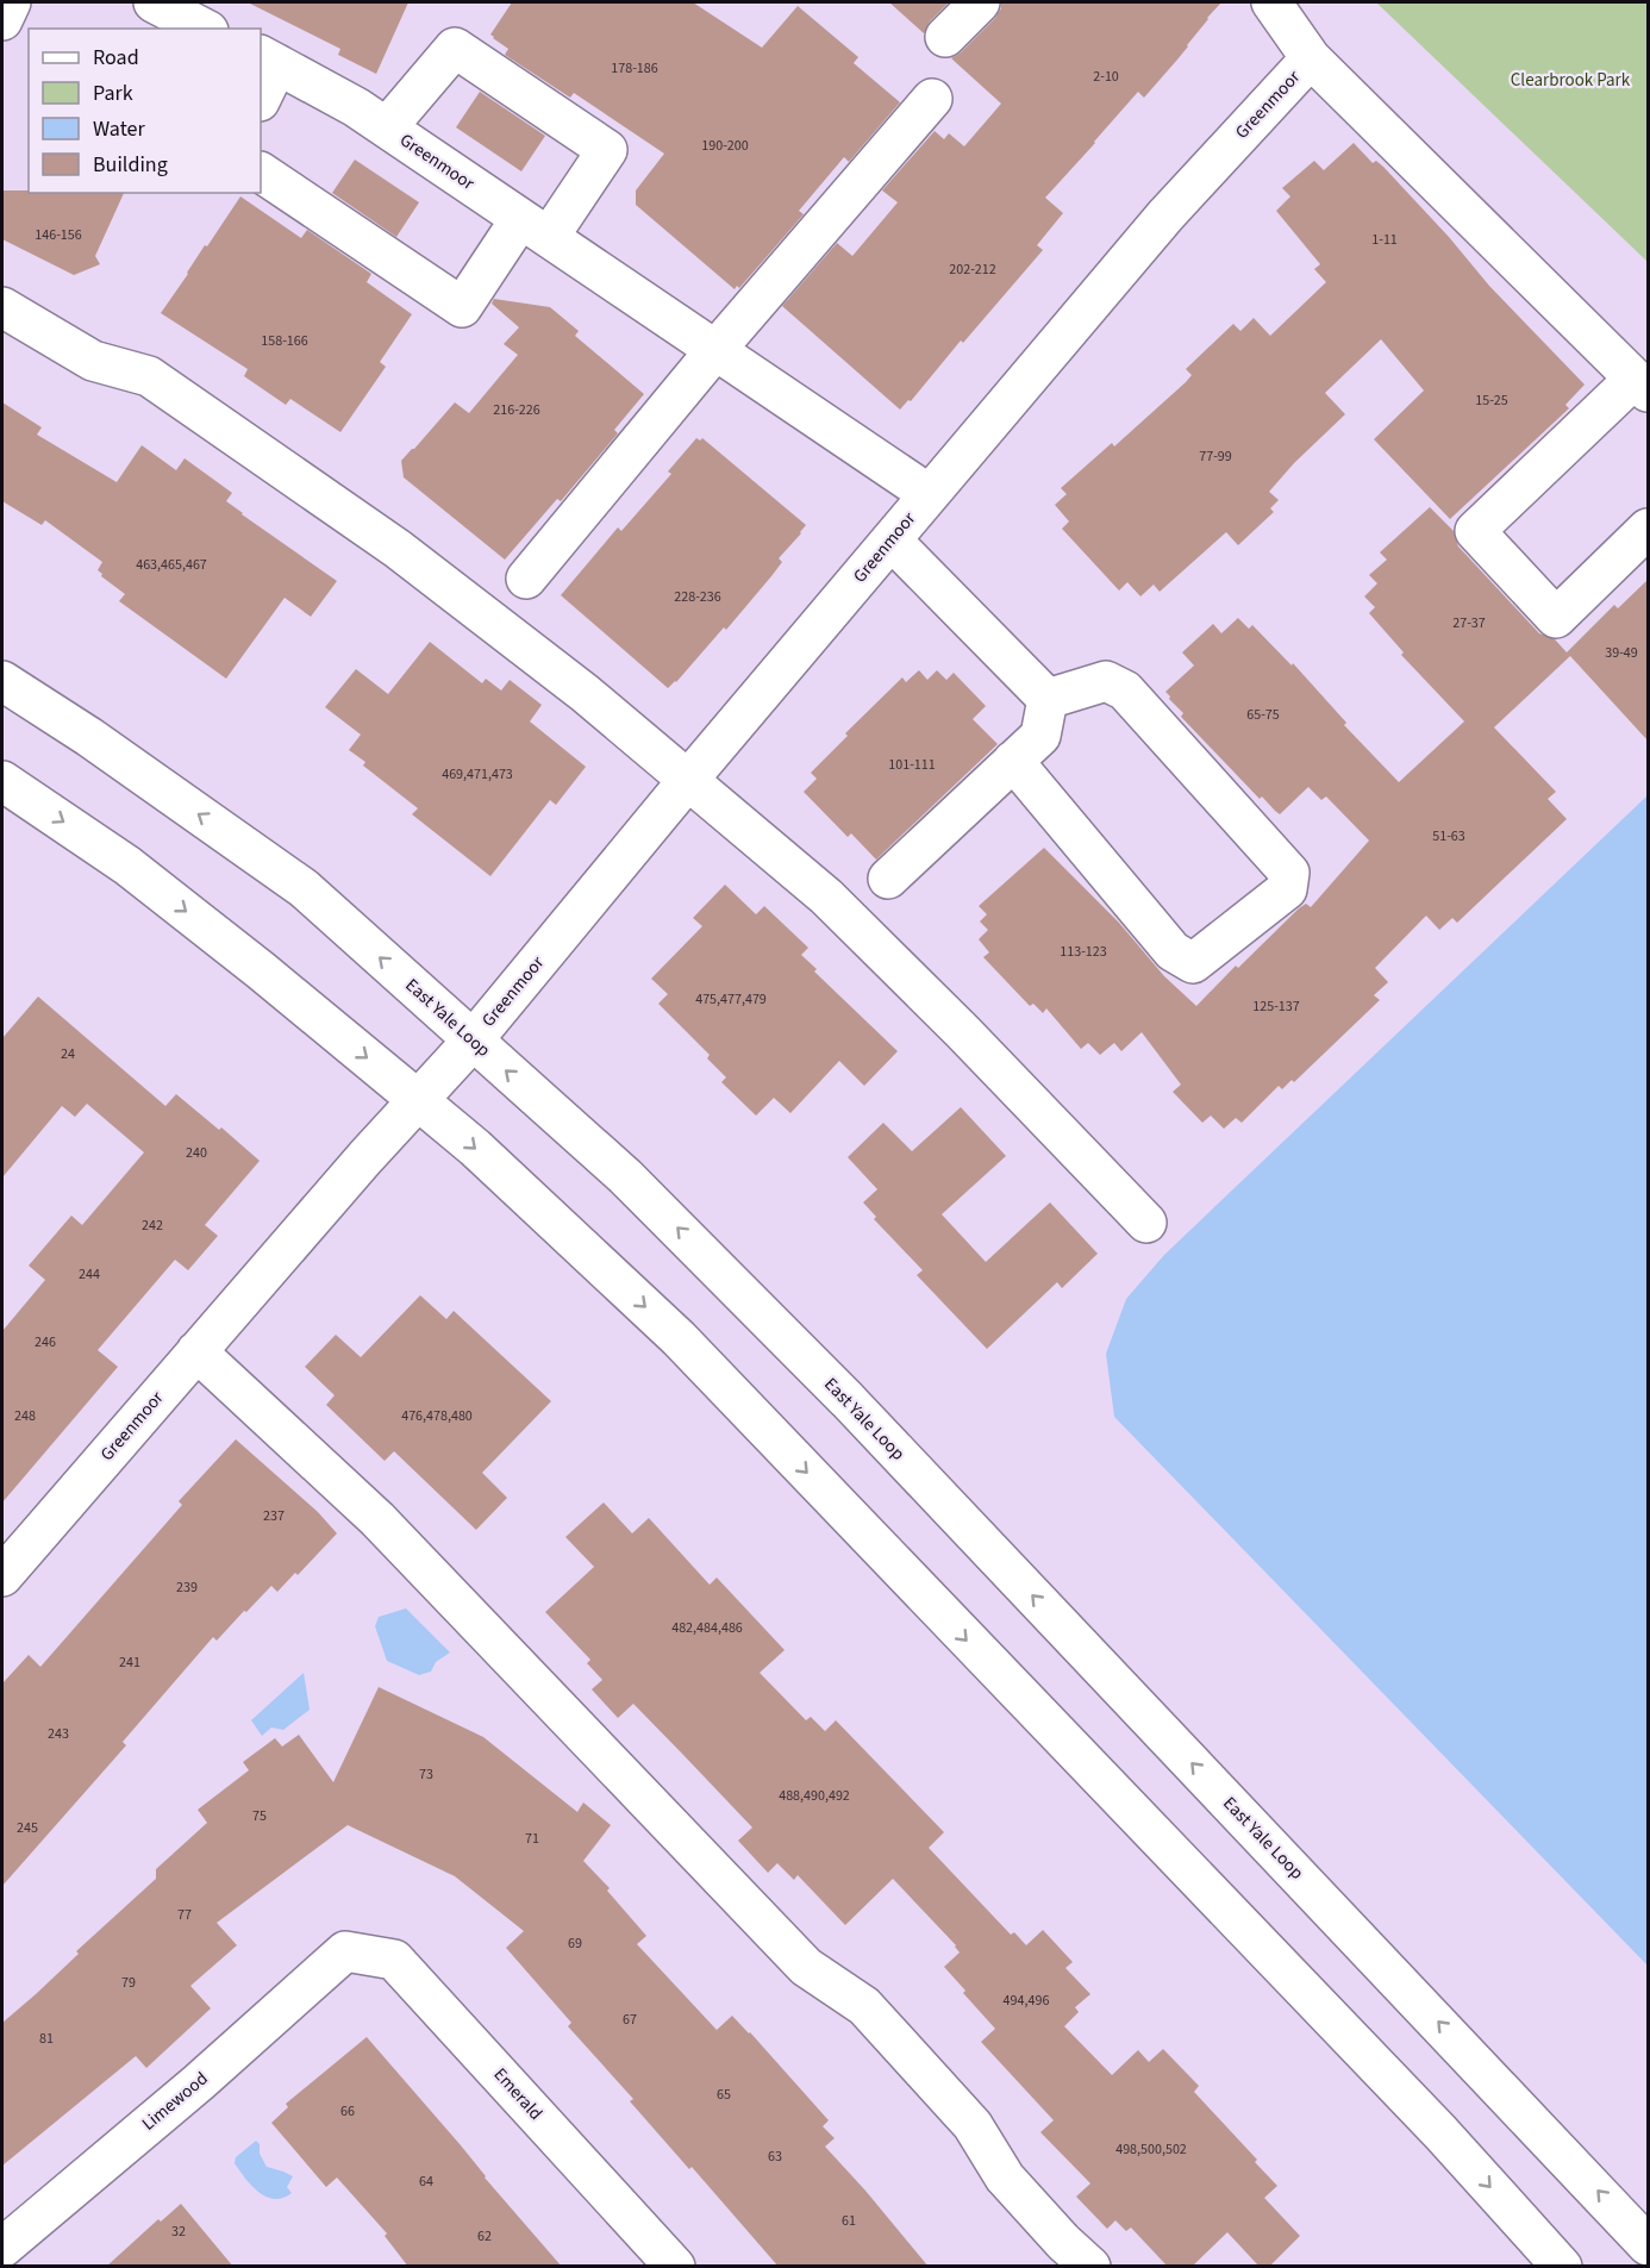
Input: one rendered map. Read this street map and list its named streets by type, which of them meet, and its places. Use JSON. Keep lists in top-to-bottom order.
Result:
{
  "streets": {
    "main road": [
      "Greenmoor",
      "East Yale Loop",
      "Emerald",
      "Limewood"
    ]
  },
  "crossings": [
    ["Greenmoor", "East Yale Loop"],
    ["Emerald", "Limewood"]
  ],
  "parks": ["Clearbrook Park"],
  "house_numbers": [
    "178-186",
    "2-10",
    "190-200",
    "146-156",
    "1-11",
    "202-212",
    "158-166",
    "15-25",
    "216-226",
    "77-99",
    "463,465,467",
    "228-236",
    "27-37",
    "39-49",
    "65-75",
    "101-111",
    "469,471,473",
    "51-63",
    "113-123",
    "475,477,479",
    "125-137",
    "24",
    "240",
    "242",
    "244",
    "246",
    "248",
    "476,478,480",
    "237",
    "239",
    "482,484,486",
    "241",
    "243",
    "73",
    "488,490,492",
    "75",
    "245",
    "71",
    "77",
    "69",
    "79",
    "494,496",
    "67",
    "81",
    "65",
    "66",
    "498,500,502",
    "63",
    "64",
    "61",
    "32",
    "62"
  ],
  "legend": [
    "Road",
    "Park",
    "Water",
    "Building"
  ]
}
